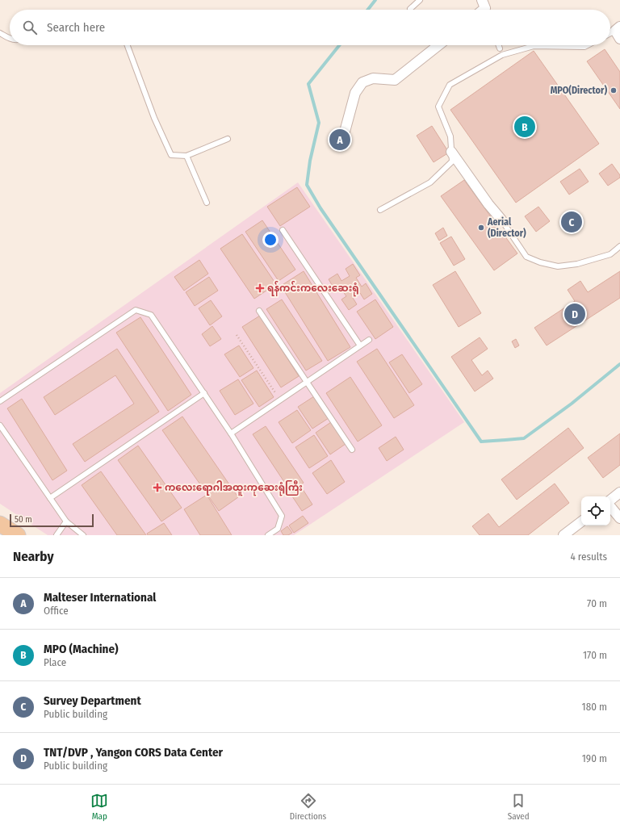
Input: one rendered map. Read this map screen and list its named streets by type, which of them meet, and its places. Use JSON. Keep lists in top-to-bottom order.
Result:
{
  "places": {
    "other": ["MPO(Director)", "Aerial (Director)"],
    "health": ["ရန်ကင်းကလေးဆေးရုံ", "ကလေးရောဂါအထူးကုဆေးရုံကြီး"]
  },
  "scale_bar": "50 m",
  "page": {
    "search": "Search here",
    "pins": [
      "B",
      "A",
      "C",
      "D"
    ],
    "scale": "50 m",
    "heading": ["Nearby", "4 results"],
    "list": [
      {
        "mark": "A",
        "name": "Malteser International",
        "note": "Office",
        "value": "70 m"
      },
      {
        "mark": "B",
        "name": "MPO (Machine)",
        "note": "Place",
        "value": "170 m"
      },
      {
        "mark": "C",
        "name": "Survey Department",
        "note": "Public building",
        "value": "180 m"
      },
      {
        "mark": "D",
        "name": "TNT/DVP , Yangon CORS Data Center",
        "note": "Public building",
        "value": "190 m"
      }
    ],
    "nav": ["Map", "Directions", "Saved"]
  }
}
